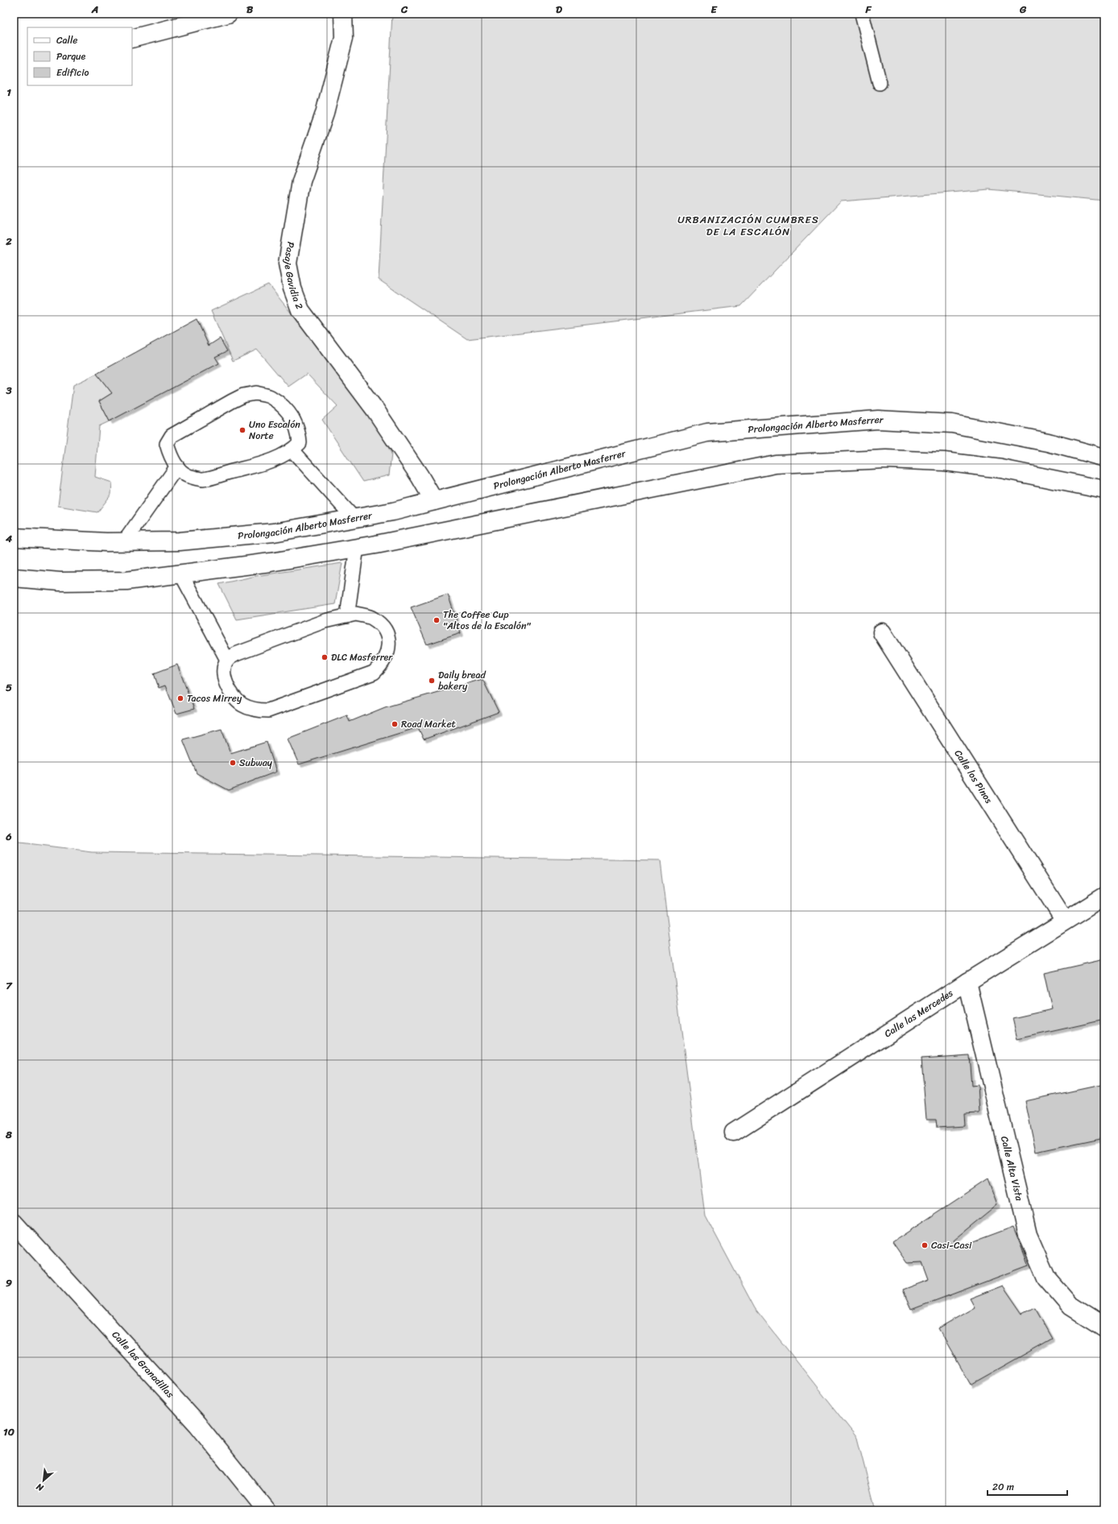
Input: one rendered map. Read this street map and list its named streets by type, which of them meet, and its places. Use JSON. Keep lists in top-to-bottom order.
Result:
{
  "streets": {
    "main road": [
      "Pasaje Gavidia 2",
      "Prolongación Alberto Masferrer",
      "Calle los Pinos",
      "Calle las Mercedes",
      "Calle Alta Vista",
      "Calle las Granadillas"
    ]
  },
  "crossings": [
    ["Pasaje Gavidia 2", "Prolongación Alberto Masferrer"],
    ["Calle los Pinos", "Calle las Mercedes"],
    ["Calle las Mercedes", "Calle Alta Vista"]
  ],
  "districts": ["URBANIZACIÓN CUMBRES DE LA ESCALÓN"],
  "places": [
    "Uno Escalón Norte",
    "The Coffee Cup \"Altos de la Escalón\"",
    "DLC Masferrer",
    "Daily bread bakery",
    "Tacos Mirrey",
    "Road Market",
    "Subway",
    "Casi-Casi"
  ],
  "legend": ["Calle", "Parque", "Edificio"],
  "scale_bar": "20 m",
  "north": "bottom left",
  "grid": {
    "columns": [
      "A",
      "B",
      "C",
      "D",
      "E",
      "F",
      "G"
    ],
    "rows": [
      "1",
      "2",
      "3",
      "4",
      "5",
      "6",
      "7",
      "8",
      "9",
      "10"
    ]
  }
}
